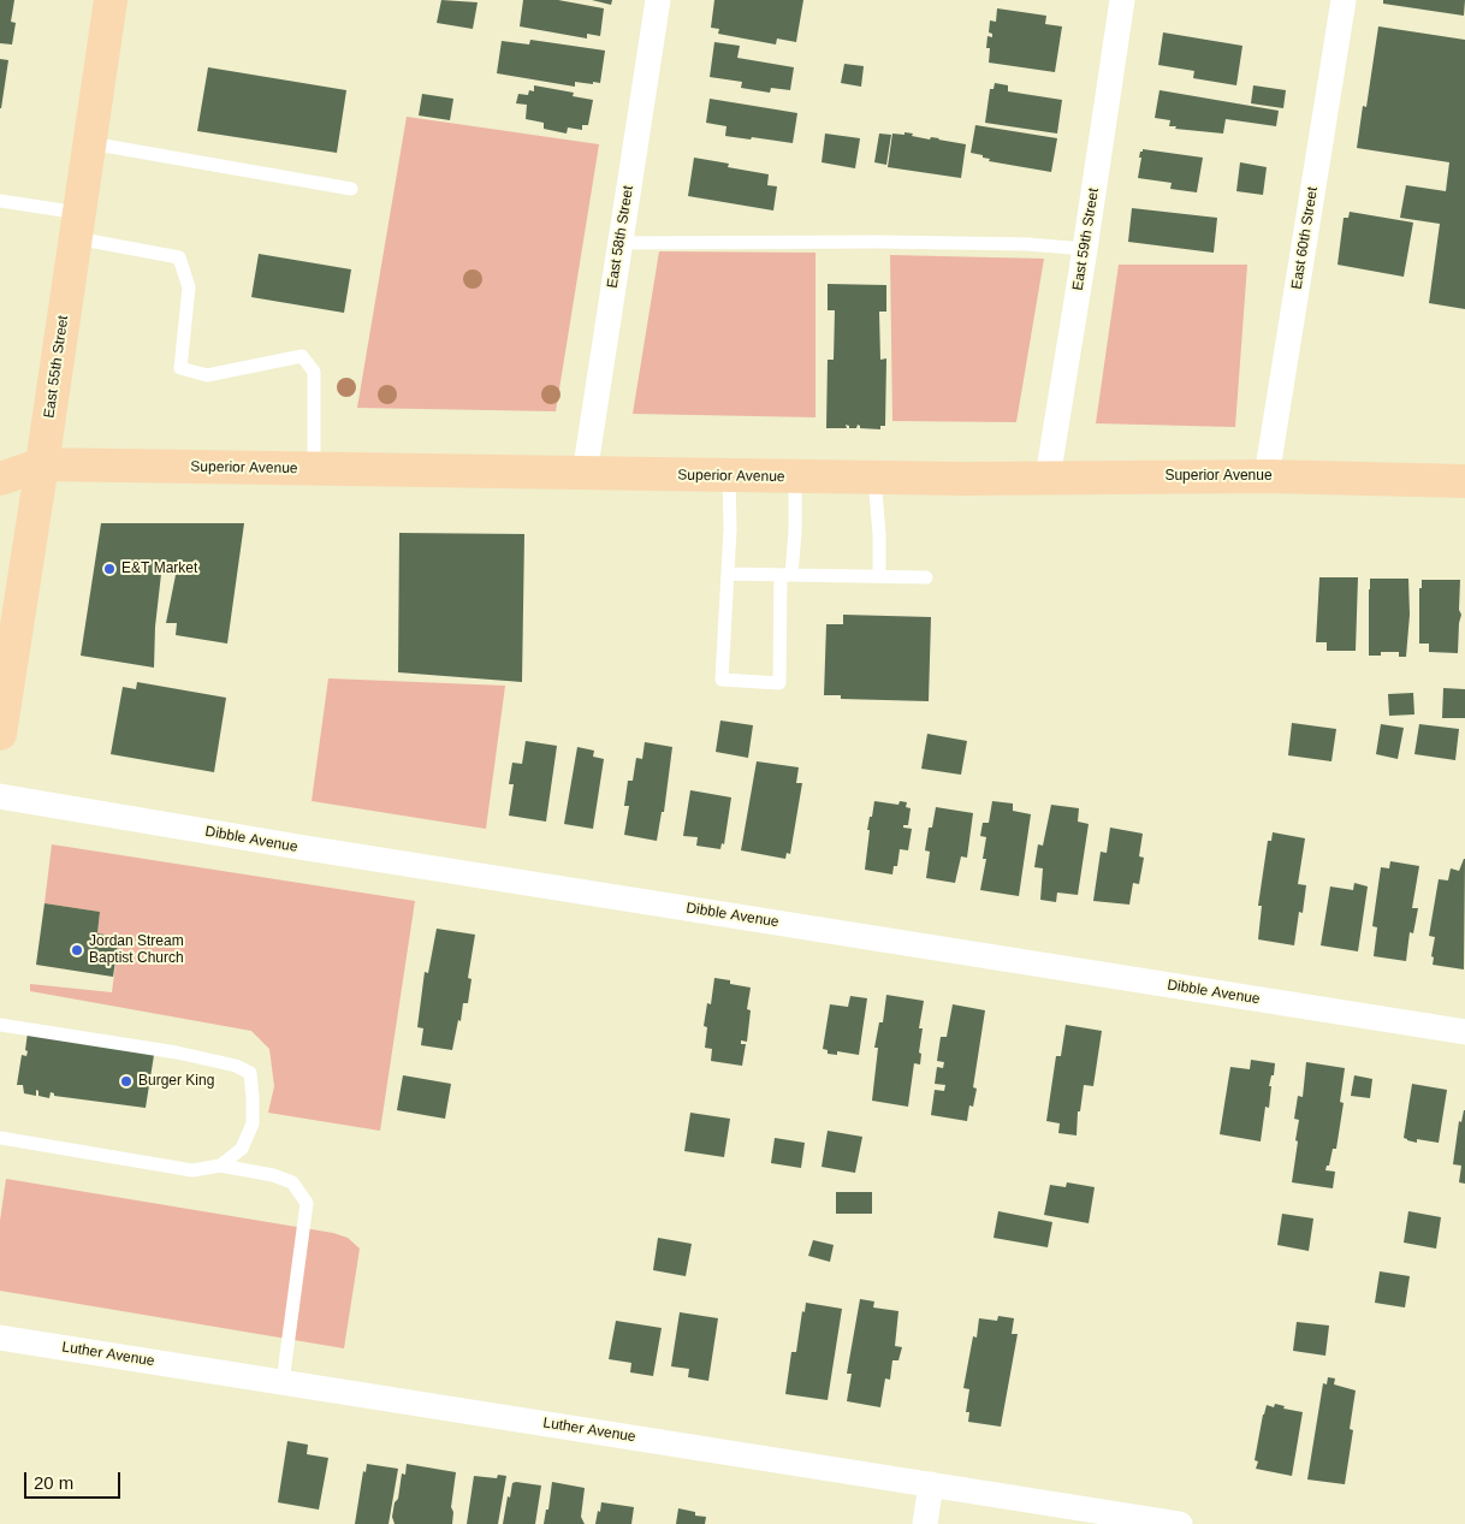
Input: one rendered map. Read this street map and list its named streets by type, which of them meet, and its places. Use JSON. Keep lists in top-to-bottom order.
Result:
{
  "streets": {
    "main road": ["East 55th Street", "Superior Avenue"],
    "street": [
      "East 58th Street",
      "East 60th Street",
      "East 59th Street",
      "Dibble Avenue",
      "Luther Avenue"
    ]
  },
  "crossings": [
    ["East 58th Street", "Superior Avenue"],
    ["East 60th Street", "Superior Avenue"],
    ["East 59th Street", "Superior Avenue"],
    ["East 55th Street", "Superior Avenue"]
  ],
  "places": ["E&T Market", "Jordan Stream Baptist Church", "Burger King"],
  "scale_bar": "20 m"
}
